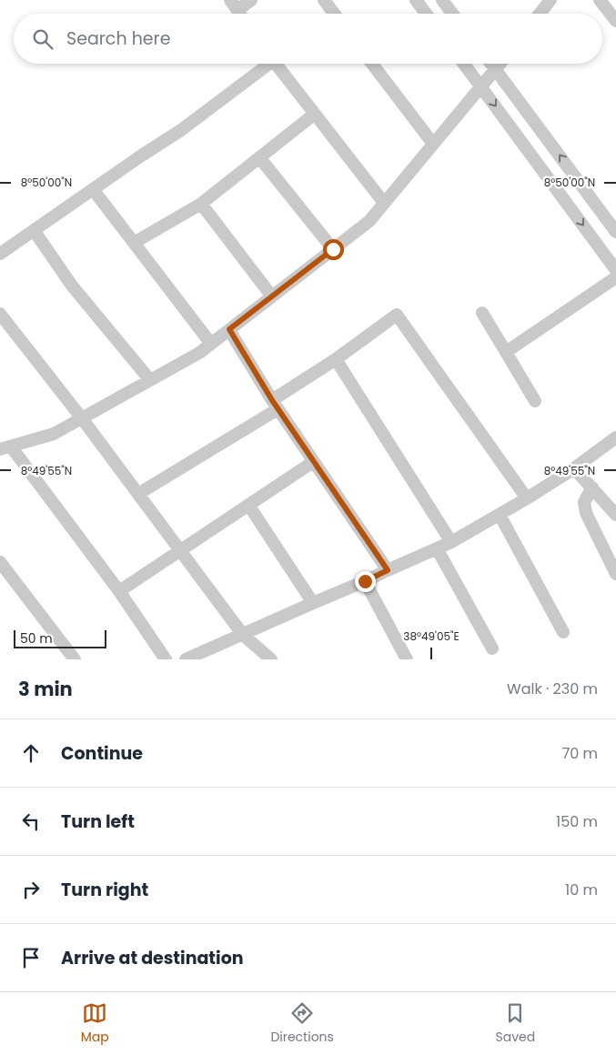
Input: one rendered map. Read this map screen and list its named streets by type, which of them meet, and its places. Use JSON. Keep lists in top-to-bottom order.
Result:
{
  "scale_bar": "50 m",
  "page": {
    "search": "Search here",
    "scale": "50 m",
    "heading": ["3 min", "Walk · 230 m"],
    "list": [
      ["Continue", "70 m"],
      ["Turn left", "150 m"],
      ["Turn right", "10 m"],
      "Arrive at destination"
    ],
    "nav": ["Map", "Directions", "Saved"]
  },
  "coordinates": ["8°50'00\"N", "8°49'55\"N", "38°49'05\"E"]
}
